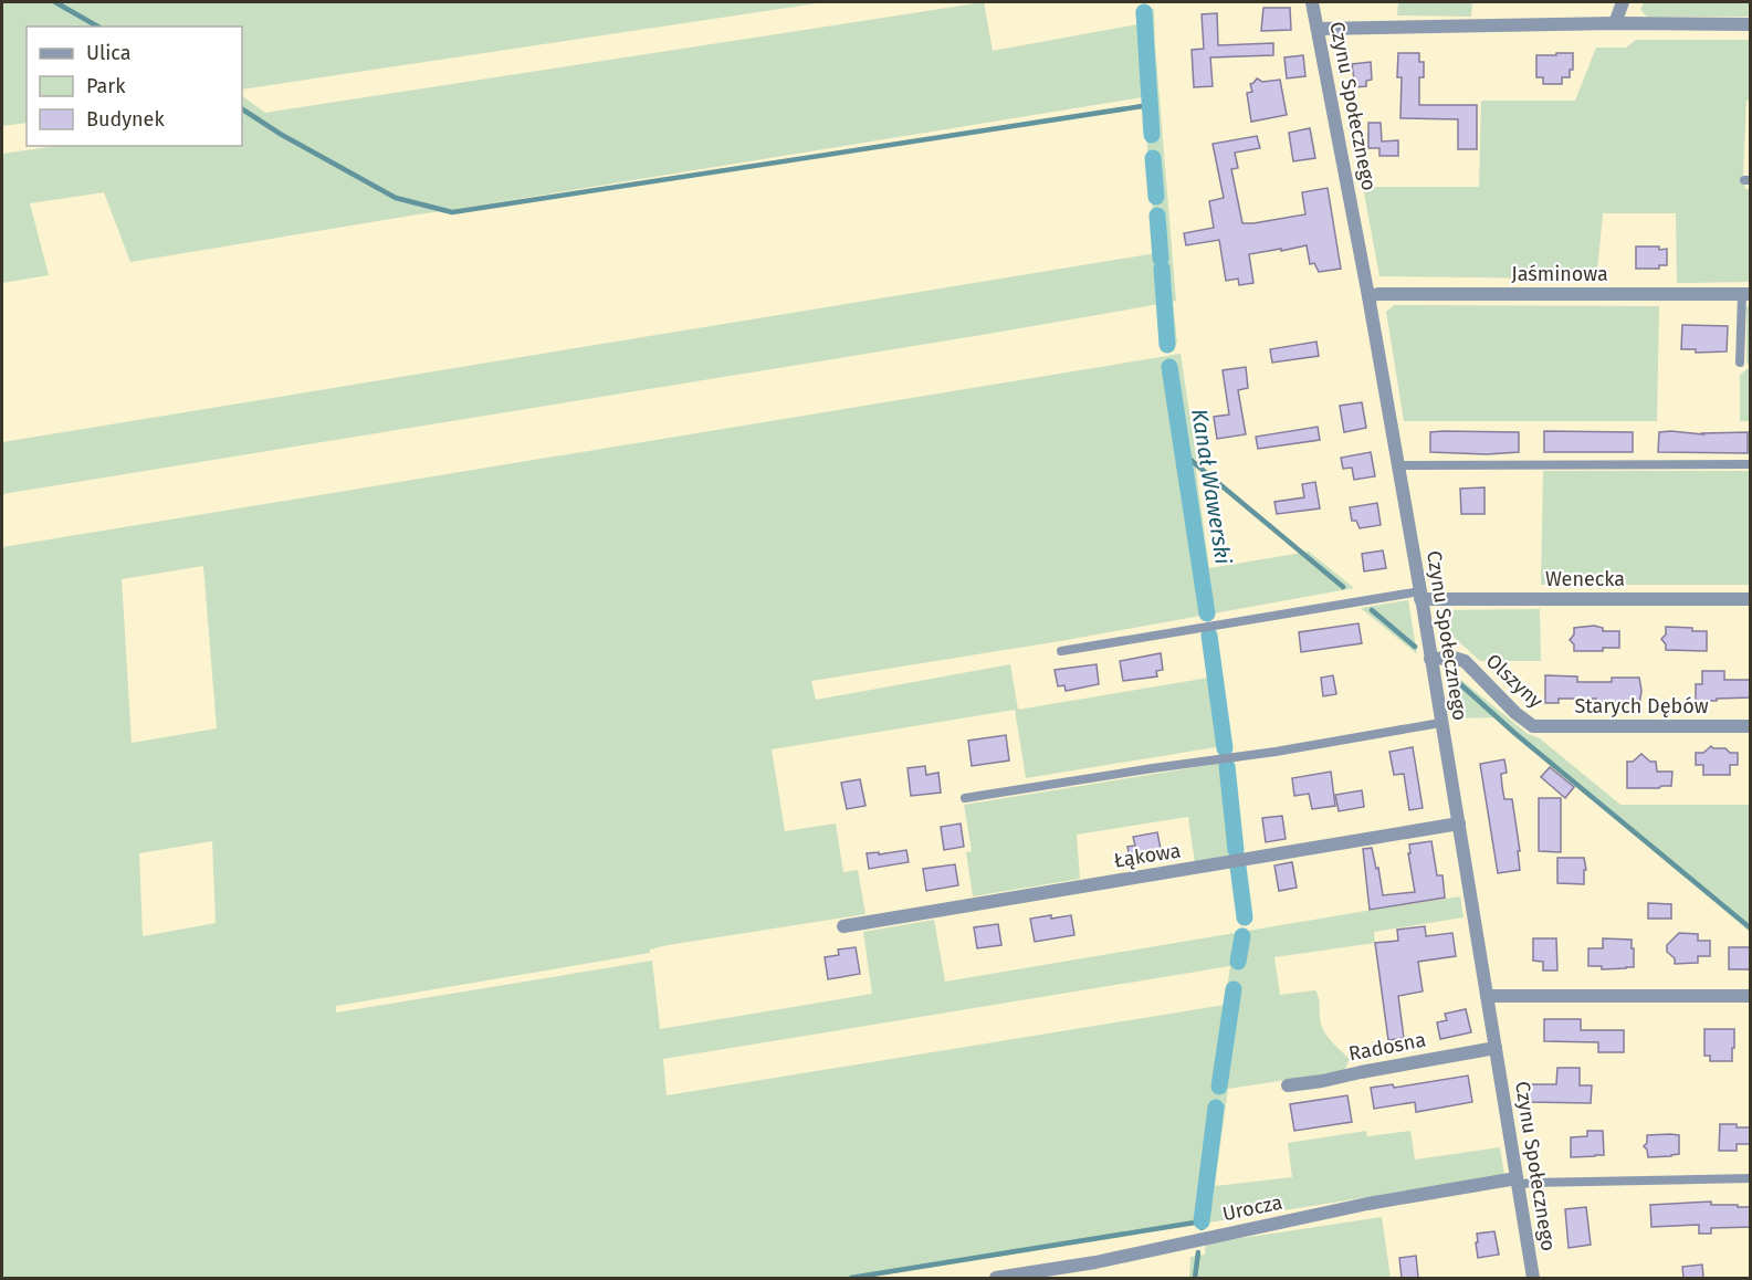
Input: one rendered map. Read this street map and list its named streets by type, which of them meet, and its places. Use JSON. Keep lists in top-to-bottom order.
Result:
{
  "streets": {
    "street": [
      "Czynu Społecznego",
      "Jaśminowa",
      "Wenecka",
      "Olszyny",
      "Starych Dębów",
      "Łąkowa",
      "Radosna",
      "Urocza"
    ]
  },
  "crossings": [
    ["Czynu Społecznego", "Jaśminowa"],
    ["Czynu Społecznego", "Wenecka"],
    ["Czynu Społecznego", "Olszyny"],
    ["Czynu Społecznego", "Łąkowa"],
    ["Czynu Społecznego", "Radosna"],
    ["Czynu Społecznego", "Urocza"],
    ["Olszyny", "Starych Dębów"]
  ],
  "water": ["Kanał Wawerski"],
  "legend": ["Ulica", "Park", "Budynek"]
}
